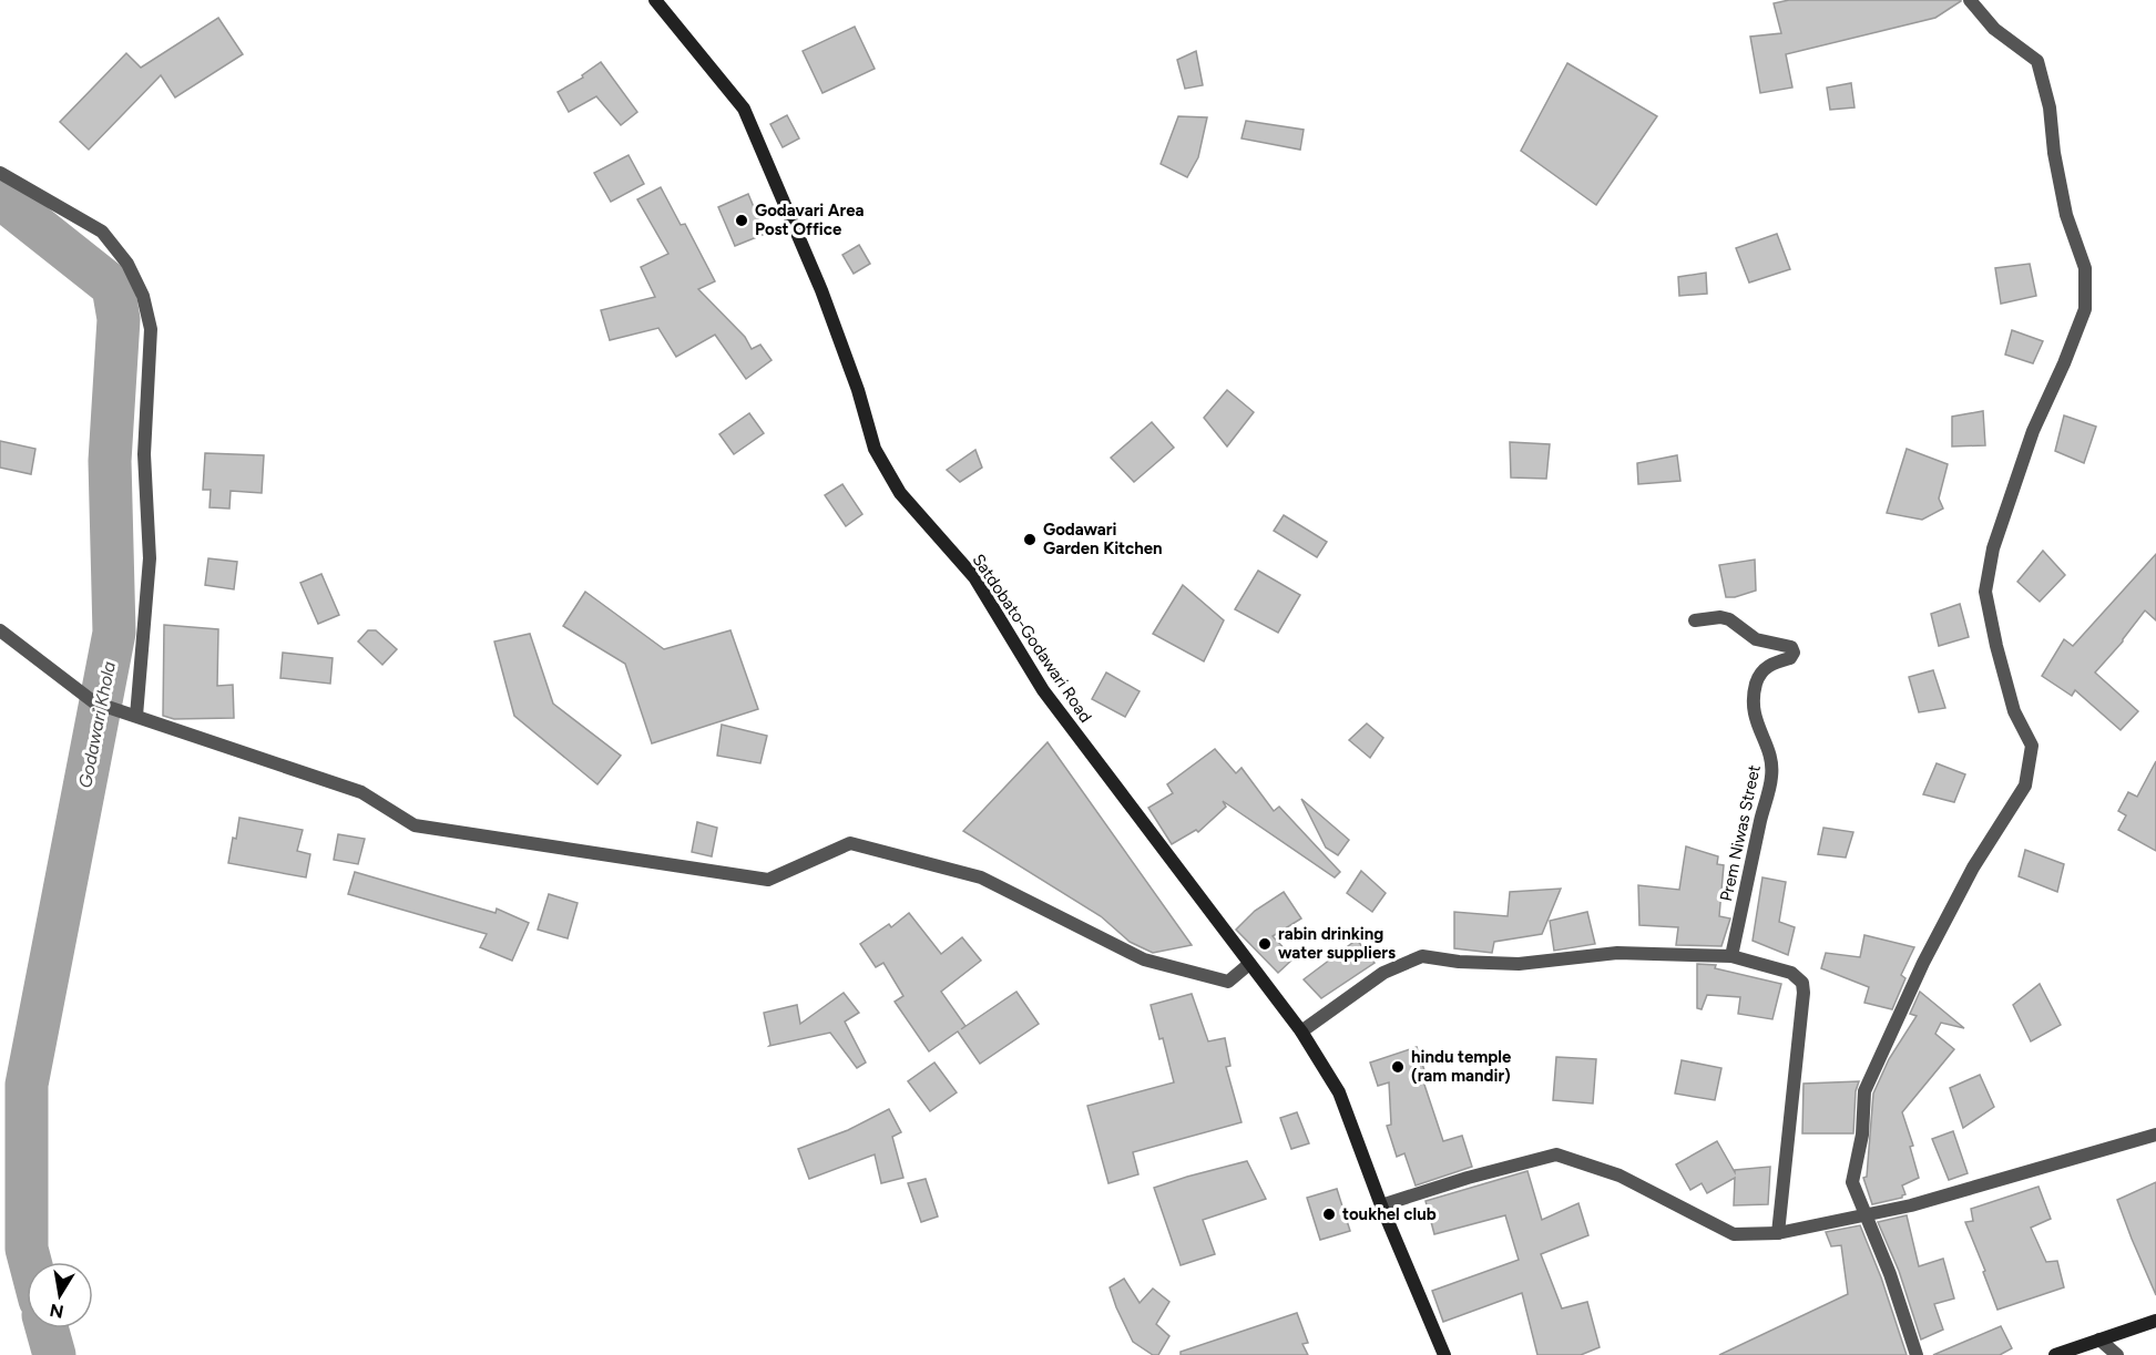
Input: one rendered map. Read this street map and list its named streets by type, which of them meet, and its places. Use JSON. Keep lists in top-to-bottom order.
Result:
{
  "streets": {
    "street": ["Satdobato-Godawari Road", "Prem Niwas Street"]
  },
  "water": ["Godawari Khola"],
  "places": [
    "Godavari Area Post Office",
    "Godawari Garden Kitchen",
    "rabin drinking water suppliers",
    "hindu temple (ram mandir)",
    "toukhel club"
  ],
  "north": "bottom"
}
